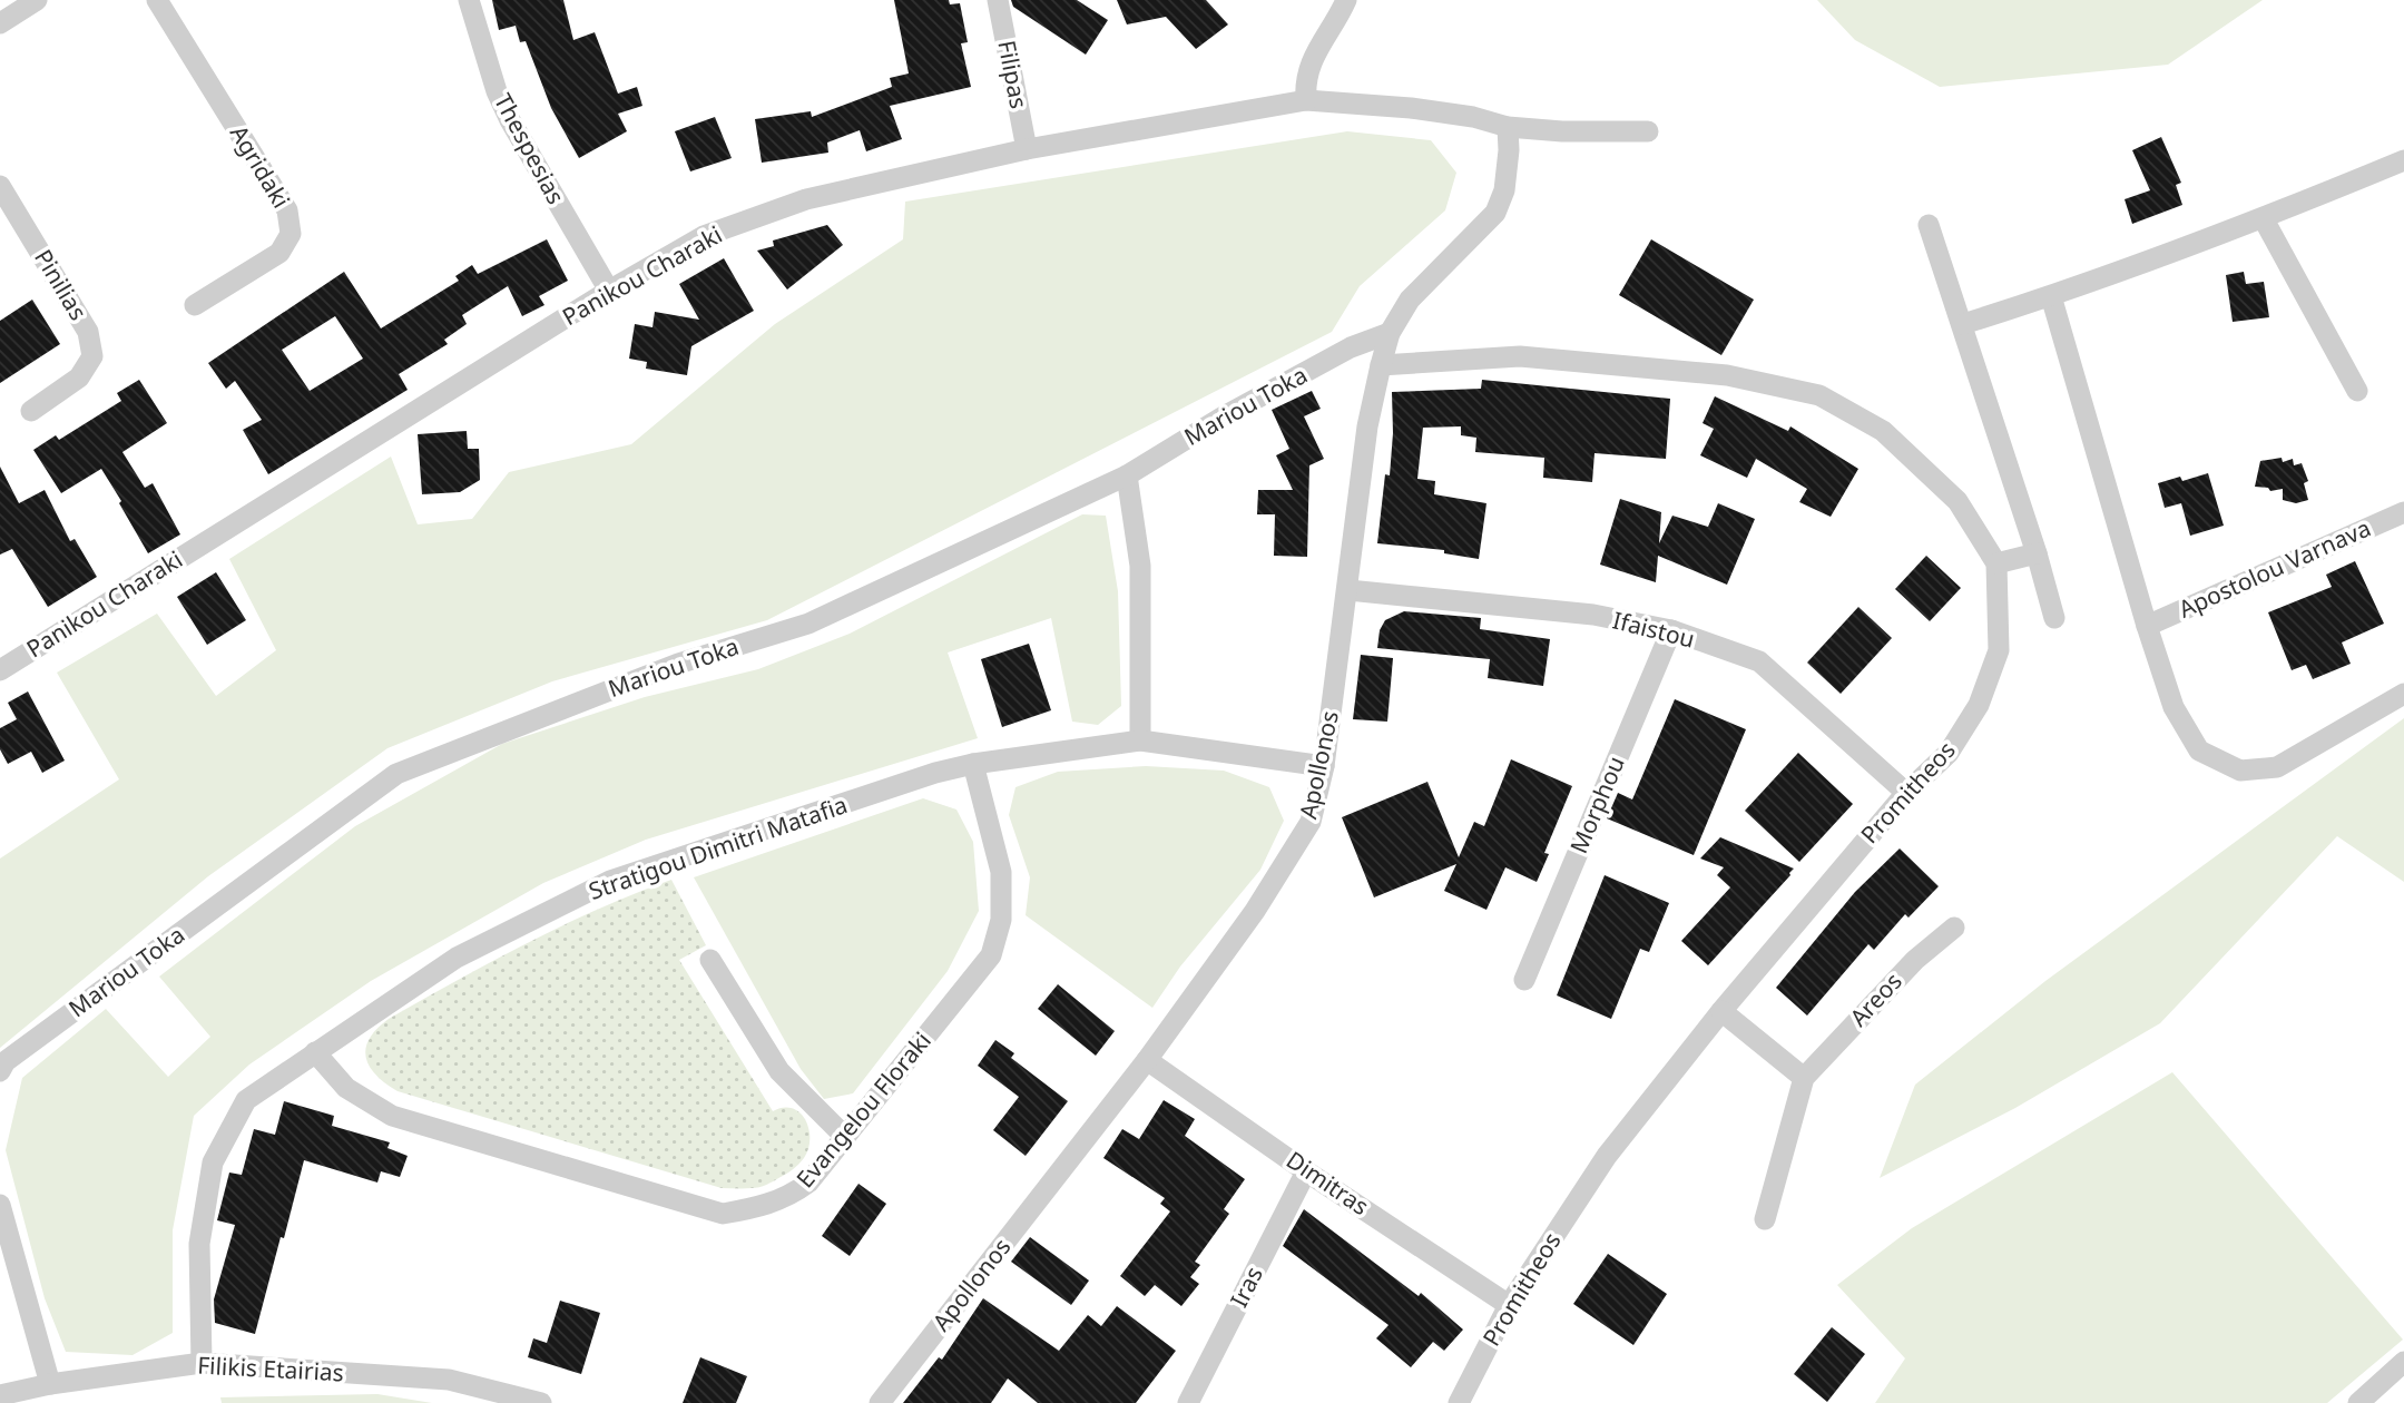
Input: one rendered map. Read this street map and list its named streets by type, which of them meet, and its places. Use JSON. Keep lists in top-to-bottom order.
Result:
{
  "streets": {
    "street": [
      "Filipas",
      "Thespesias",
      "Agridaki",
      "Panikou Charaki",
      "Pinilias",
      "Mariou Toka",
      "Apostolou Varnava",
      "Ifaistou",
      "Apollonos",
      "Promitheos",
      "Morphou",
      "Stratigou Dimitri Matafia",
      "Areos",
      "Evangelou Floraki",
      "Dimitras",
      "Iras",
      "Filikis Etairias"
    ]
  },
  "crossings": [
    ["Filipas", "Panikou Charaki"],
    ["Thespesias", "Panikou Charaki"],
    ["Panikou Charaki", "Apollonos"],
    ["Mariou Toka", "Apollonos"],
    ["Ifaistou", "Apollonos"],
    ["Ifaistou", "Promitheos"],
    ["Ifaistou", "Morphou"],
    ["Apollonos", "Stratigou Dimitri Matafia"],
    ["Apollonos", "Dimitras"],
    ["Promitheos", "Dimitras"],
    ["Stratigou Dimitri Matafia", "Evangelou Floraki"],
    ["Stratigou Dimitri Matafia", "Filikis Etairias"],
    ["Dimitras", "Iras"]
  ]
}
